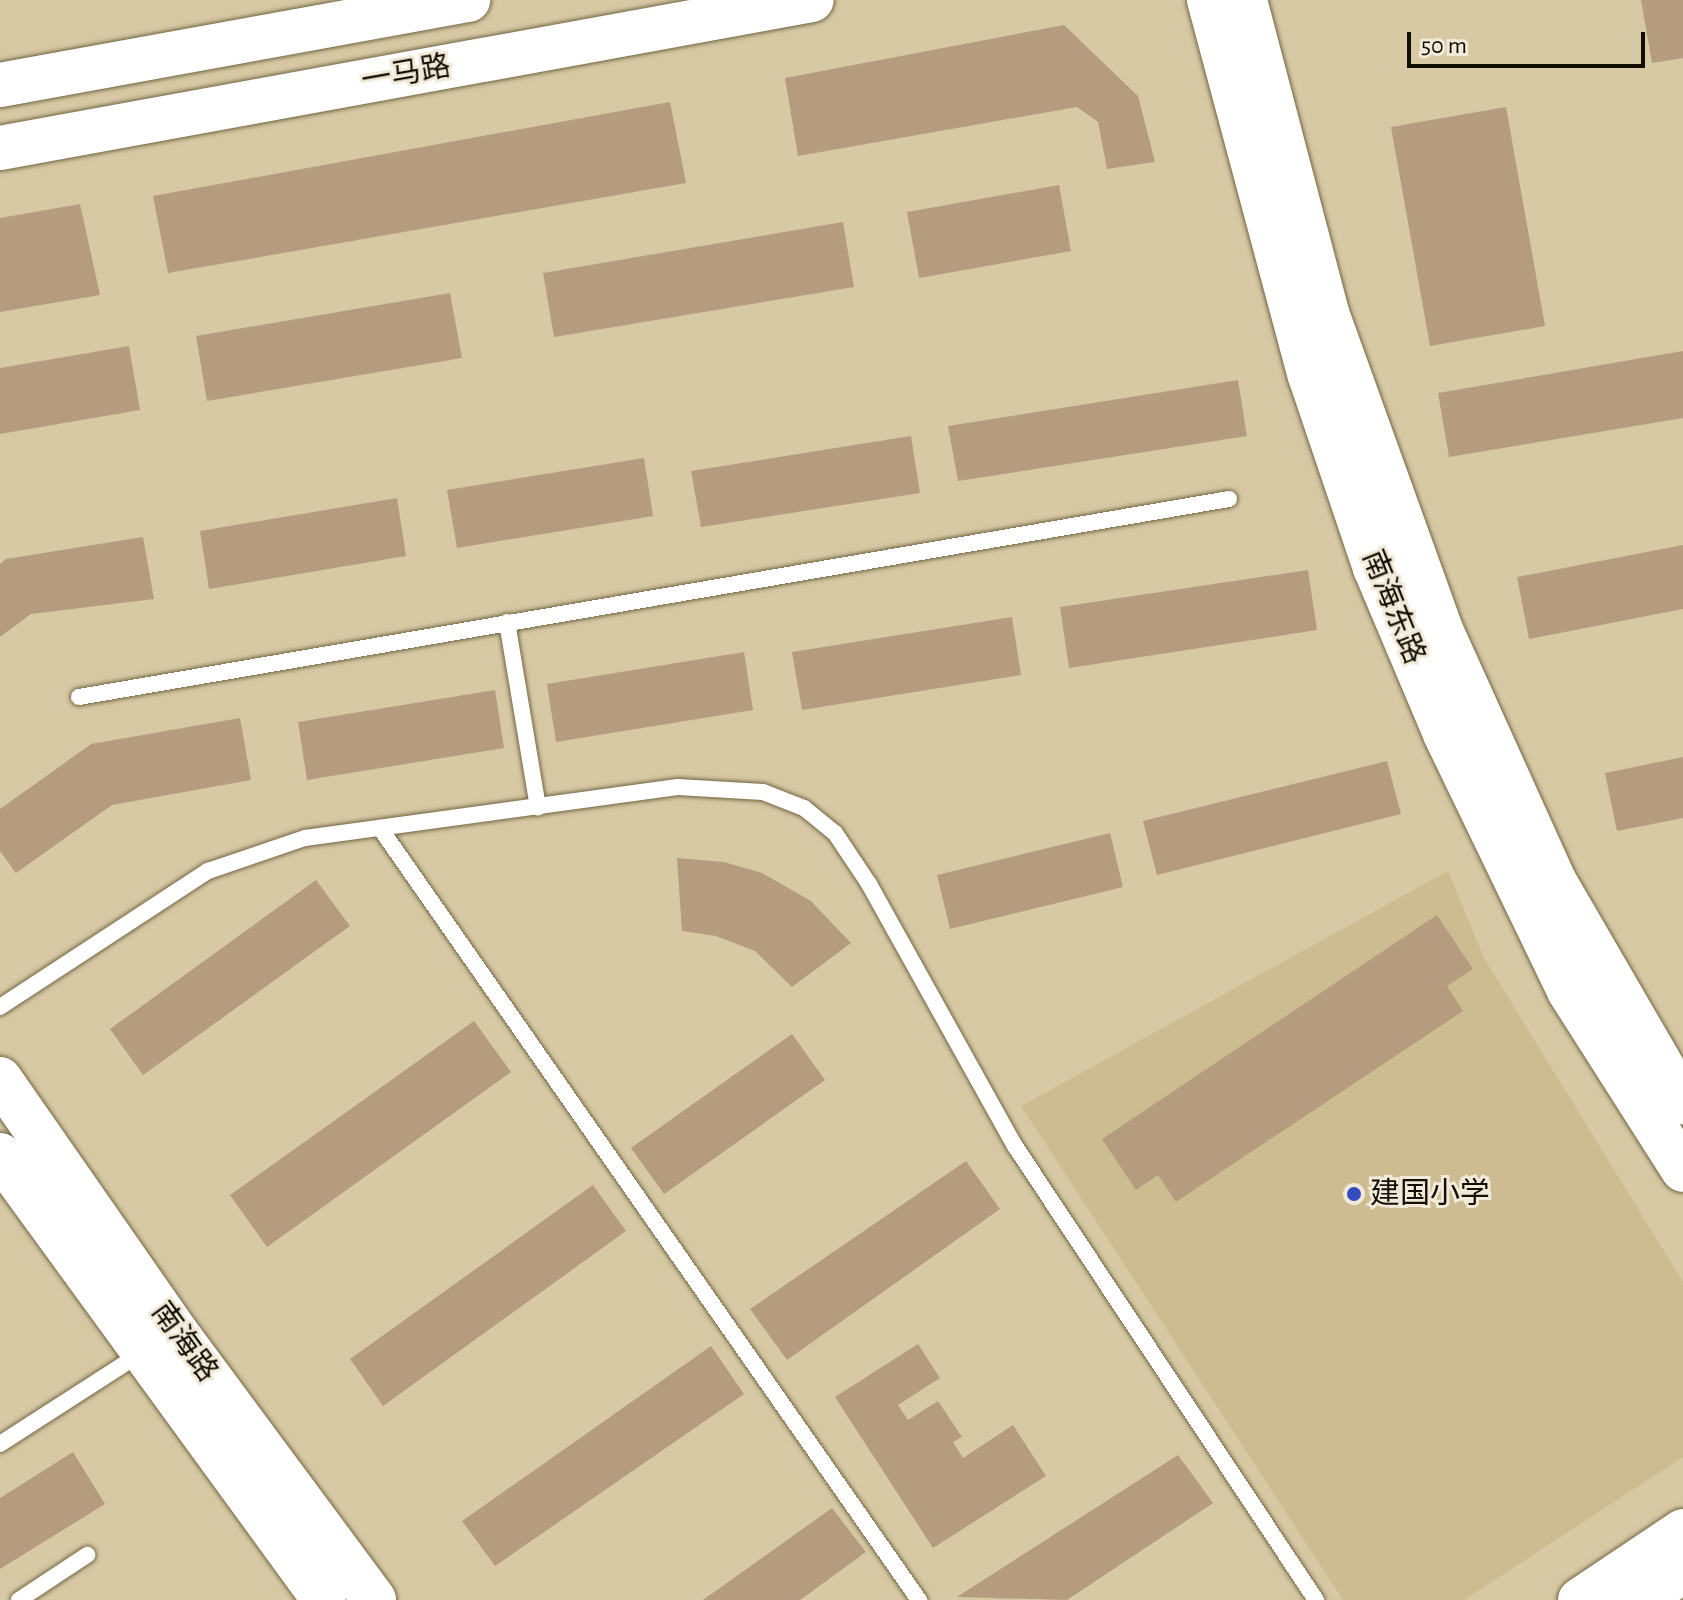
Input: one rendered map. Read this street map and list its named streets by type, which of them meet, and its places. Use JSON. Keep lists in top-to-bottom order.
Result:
{
  "streets": {
    "street": ["一马路", "南海东路", "南海路"]
  },
  "places": ["建国小学"],
  "scale_bar": "50 m"
}
